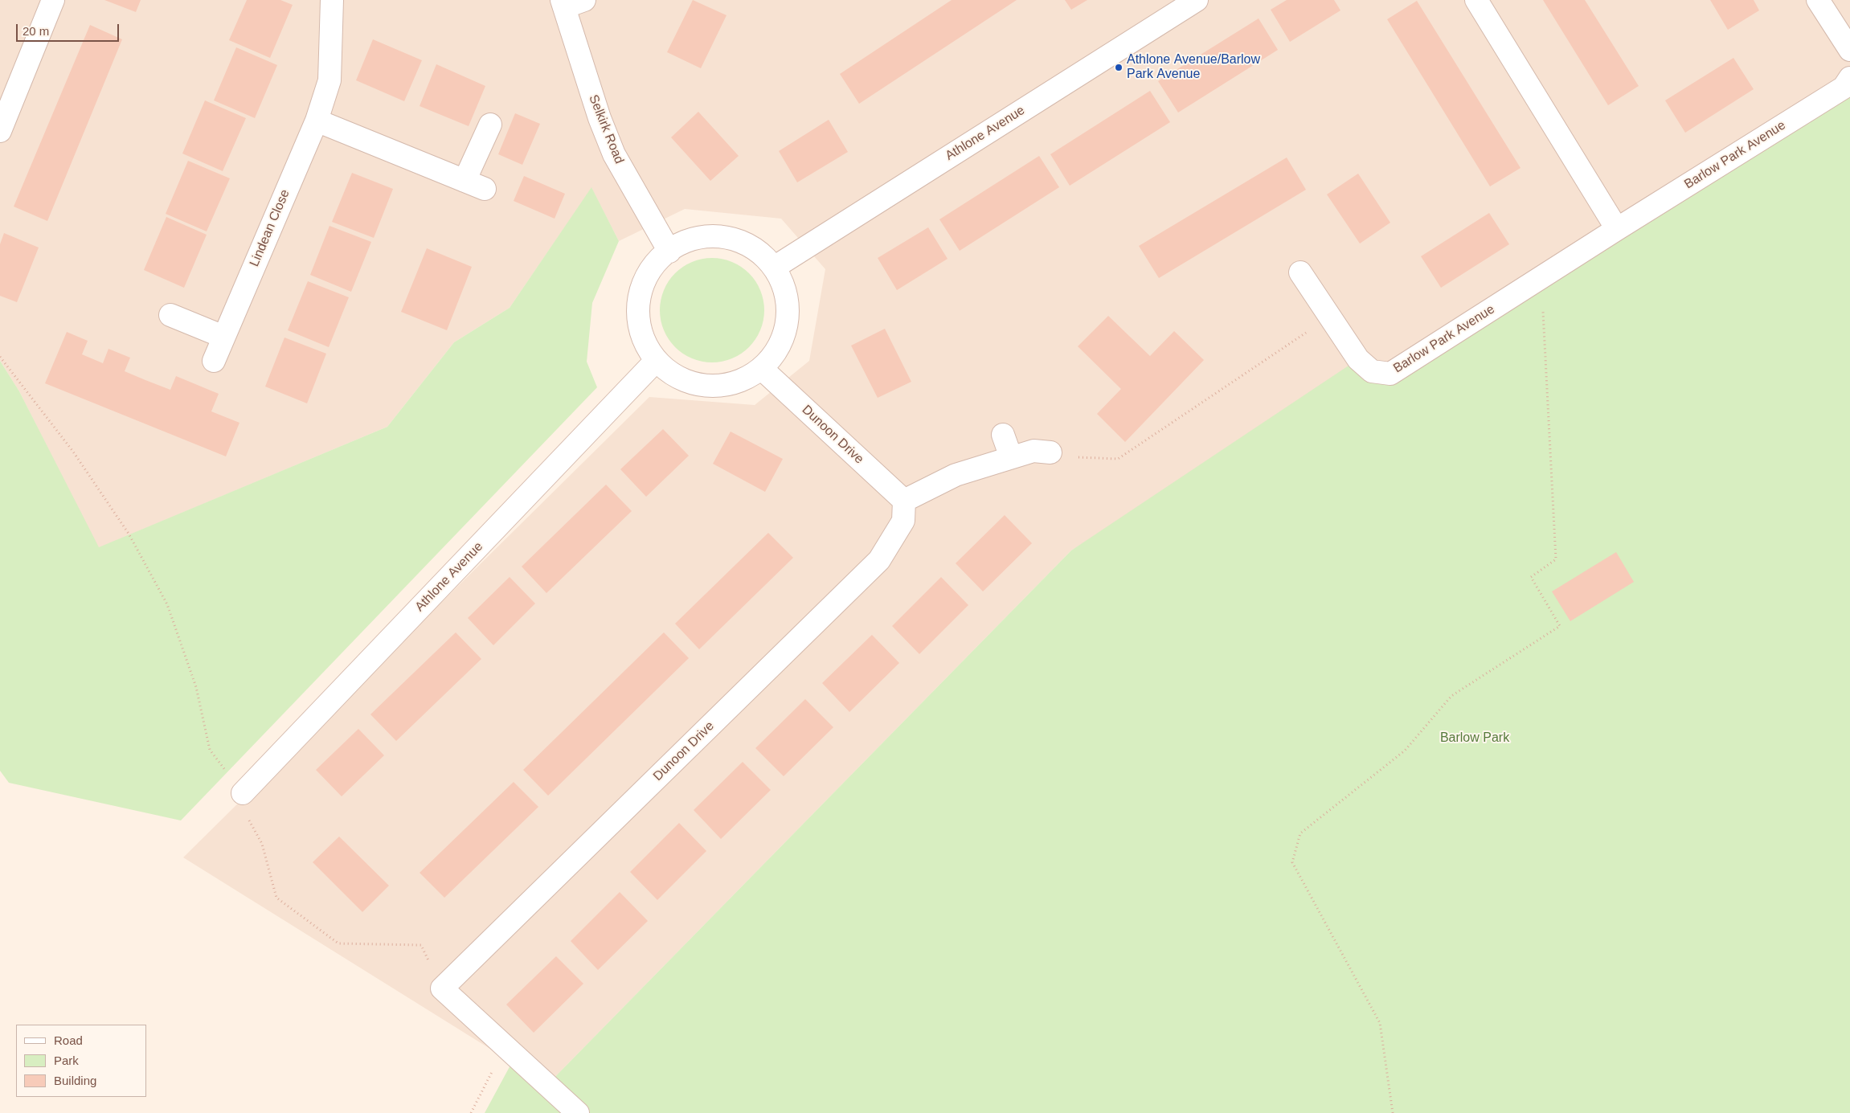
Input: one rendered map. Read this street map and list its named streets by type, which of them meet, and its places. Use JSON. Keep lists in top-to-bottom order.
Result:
{
  "streets": {
    "street": [
      "Selkirk Road",
      "Athlone Avenue",
      "Barlow Park Avenue",
      "Lindean Close",
      "Dunoon Drive"
    ]
  },
  "parks": ["Barlow Park"],
  "places": ["Athlone Avenue/Barlow Park Avenue"],
  "legend": ["Road", "Park", "Building"],
  "scale_bar": "20 m"
}
